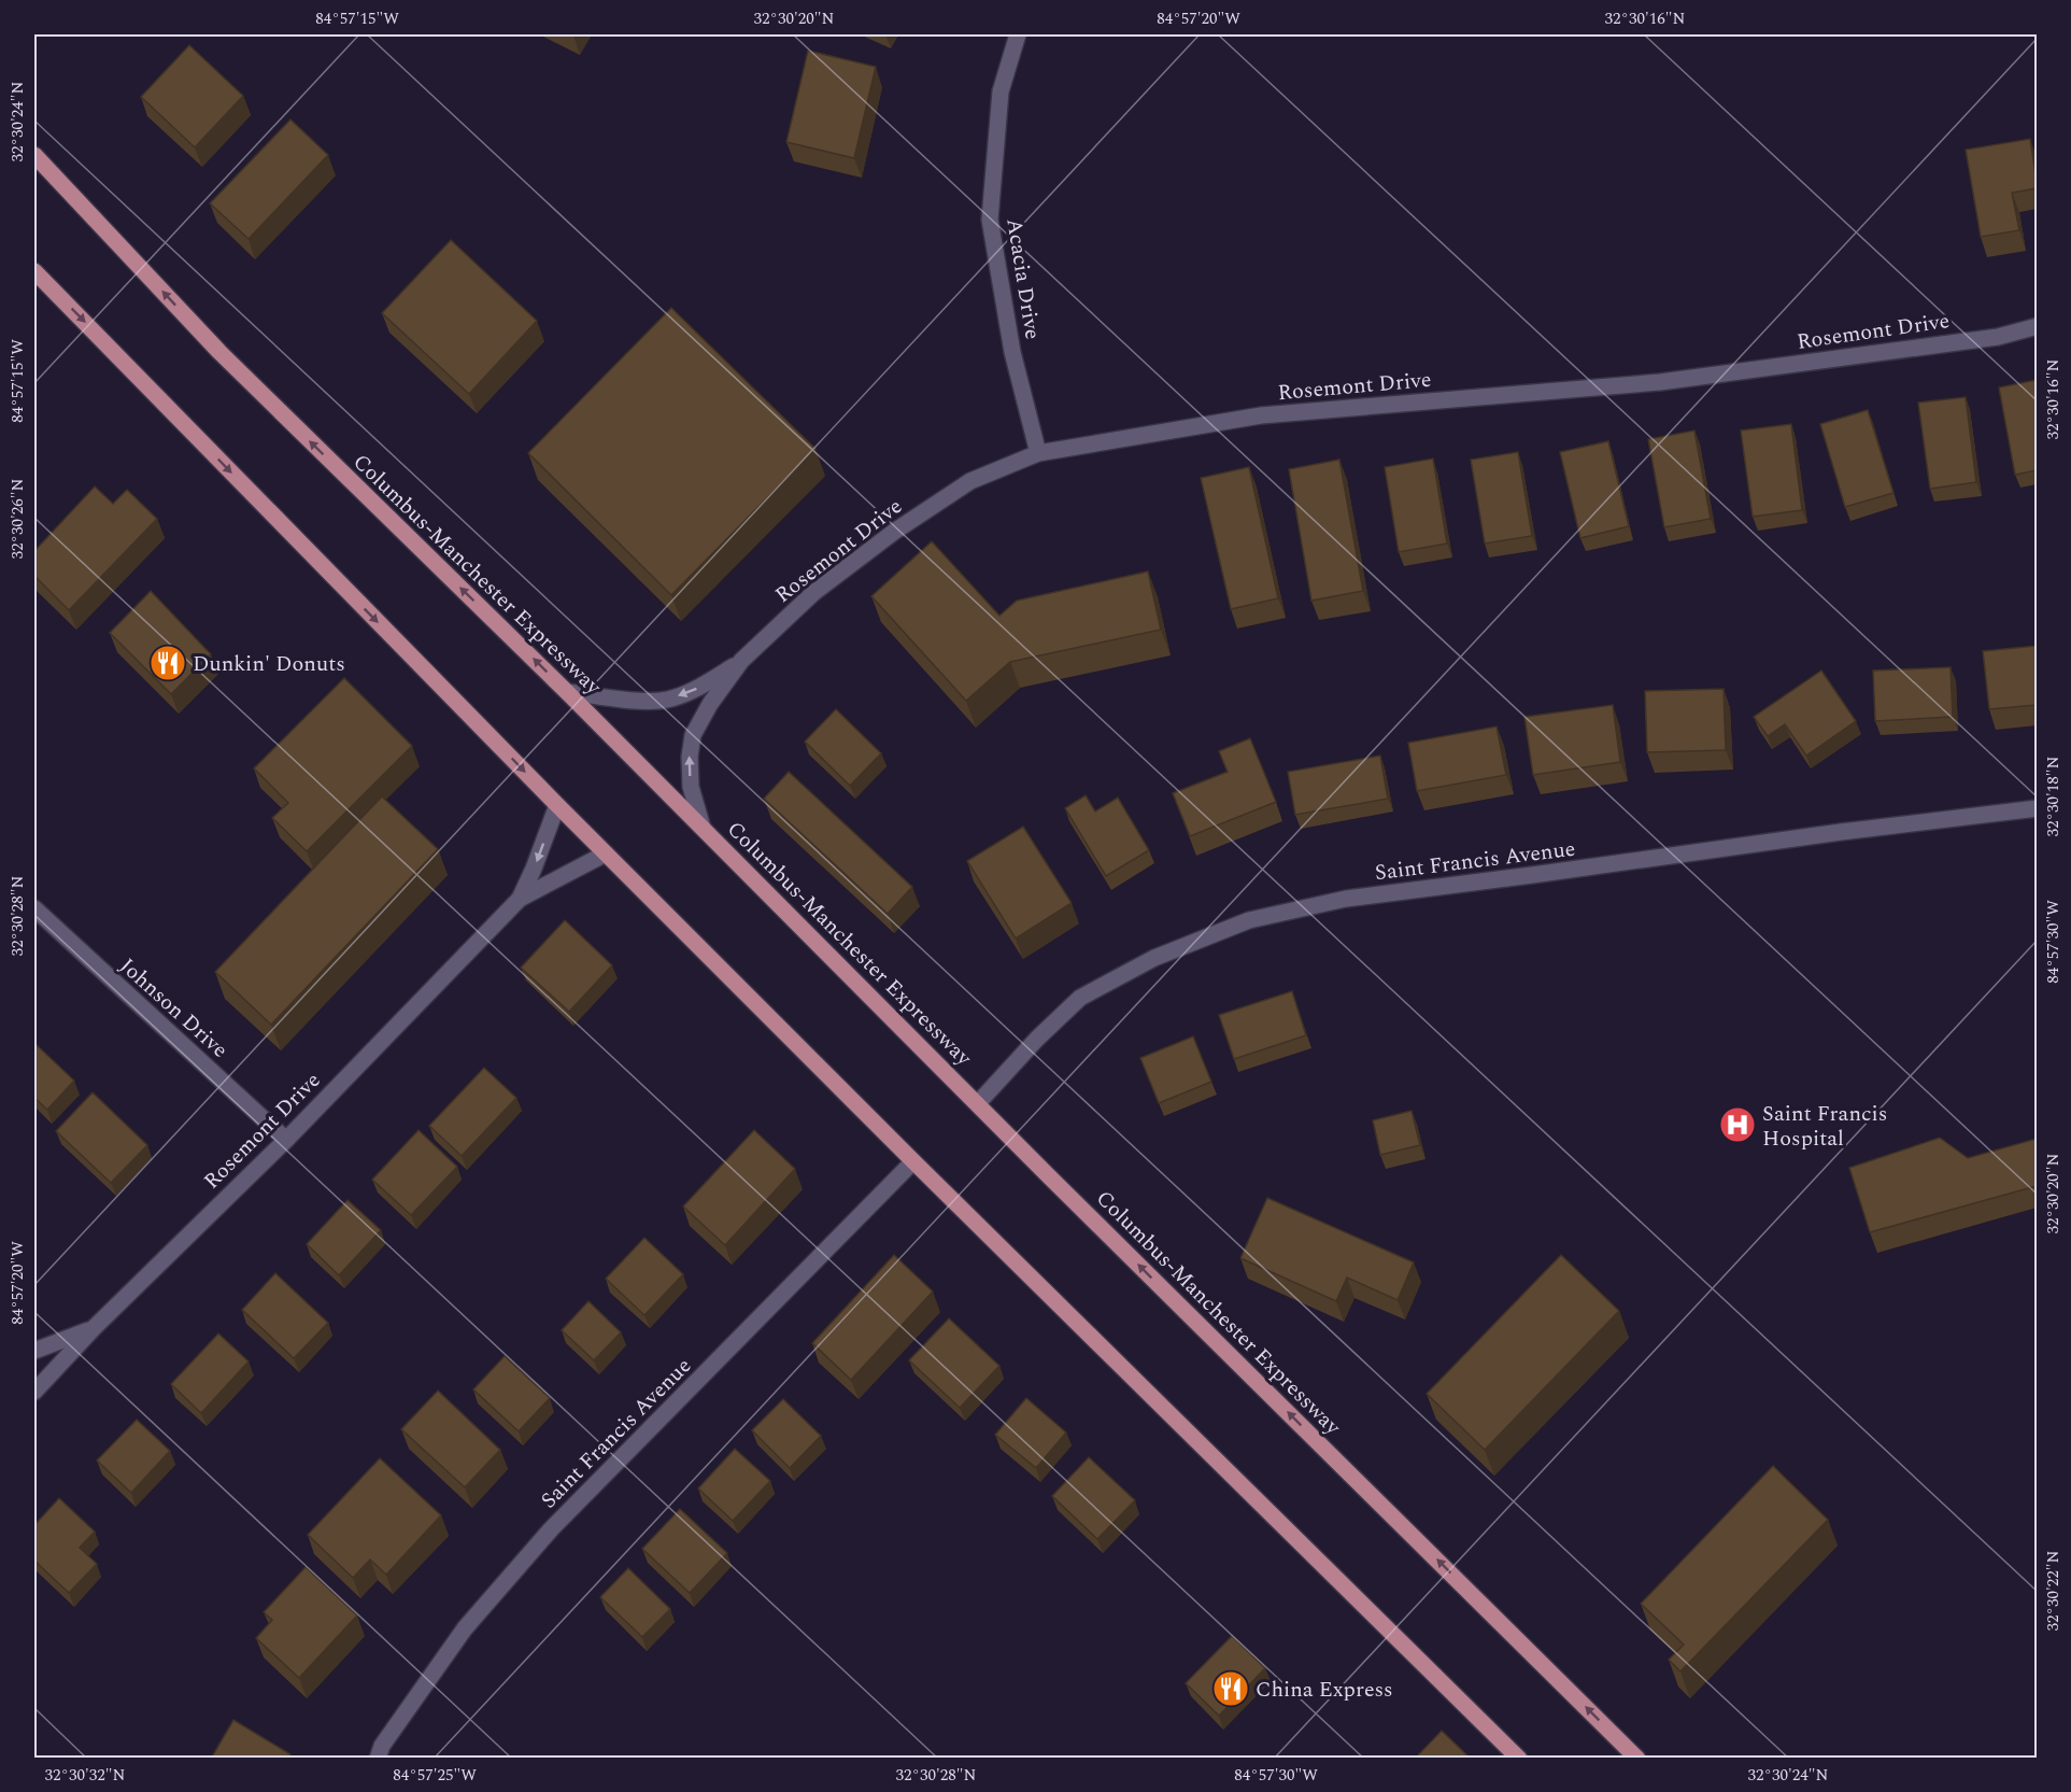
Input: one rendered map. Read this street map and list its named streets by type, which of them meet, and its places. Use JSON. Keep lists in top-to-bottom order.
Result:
{
  "streets": {
    "main road": ["Columbus-Manchester Expressway"],
    "street": [
      "Acacia Drive",
      "Rosemont Drive",
      "Saint Francis Avenue",
      "Johnson Drive"
    ]
  },
  "crossings": [
    ["Acacia Drive", "Rosemont Drive"],
    ["Rosemont Drive", "Columbus-Manchester Expressway"],
    ["Rosemont Drive", "Johnson Drive"],
    ["Columbus-Manchester Expressway", "Saint Francis Avenue"]
  ],
  "places": {
    "restaurant": ["Dunkin' Donuts", "China Express"],
    "hospital": ["Saint Francis Hospital"]
  },
  "coordinates": [
    "84°57'15\"W",
    "32°30'20\"N",
    "84°57'20\"W",
    "32°30'16\"N",
    "32°30'24\"N",
    "32°30'26\"N",
    "32°30'18\"N",
    "32°30'28\"N",
    "84°57'30\"W",
    "32°30'22\"N",
    "32°30'32\"N",
    "84°57'25\"W"
  ]
}
